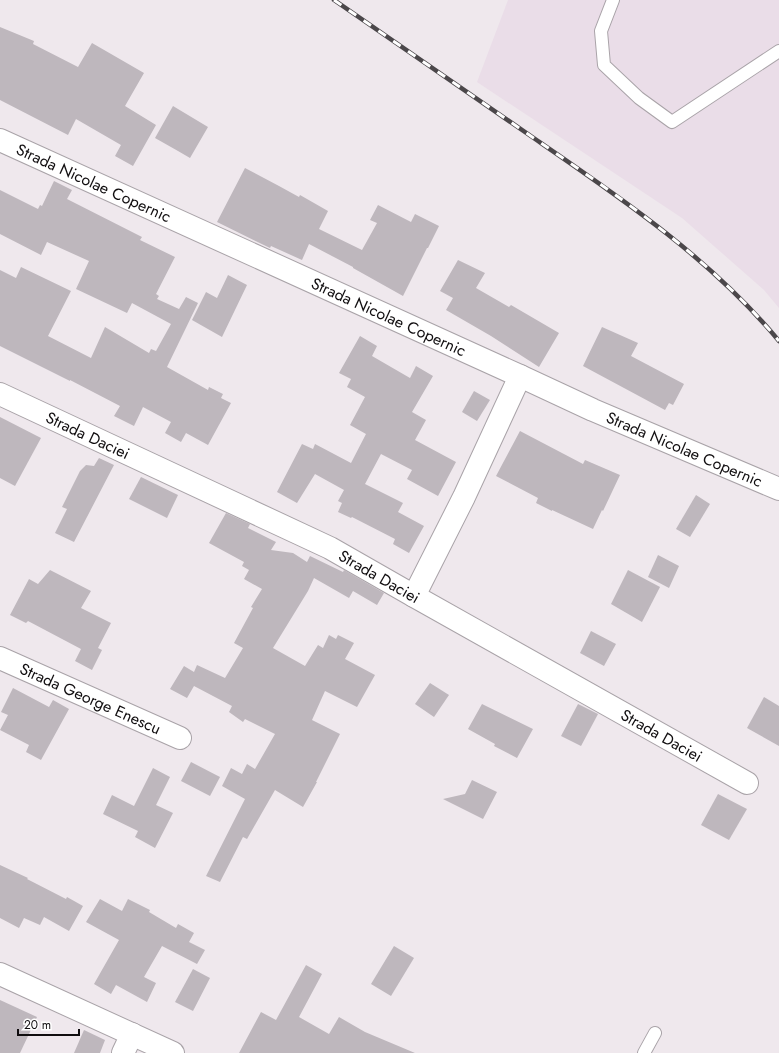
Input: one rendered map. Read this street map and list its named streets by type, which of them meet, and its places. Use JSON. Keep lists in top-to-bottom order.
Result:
{
  "streets": {
    "street": ["Strada Nicolae Copernic", "Strada Daciei", "Strada George Enescu"]
  },
  "scale_bar": "20 m"
}
